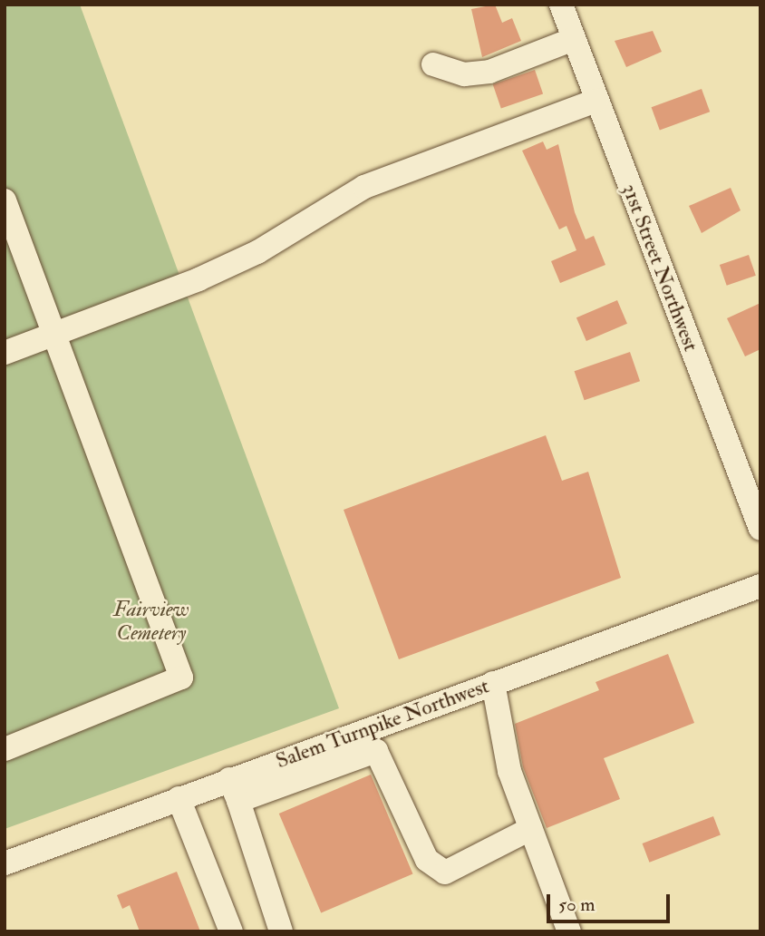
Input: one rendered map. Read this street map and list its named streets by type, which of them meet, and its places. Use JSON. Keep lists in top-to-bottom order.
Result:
{
  "streets": {
    "street": ["31st Street Northwest", "Salem Turnpike Northwest"]
  },
  "parks": ["Fairview Cemetery"],
  "scale_bar": "50 m"
}
